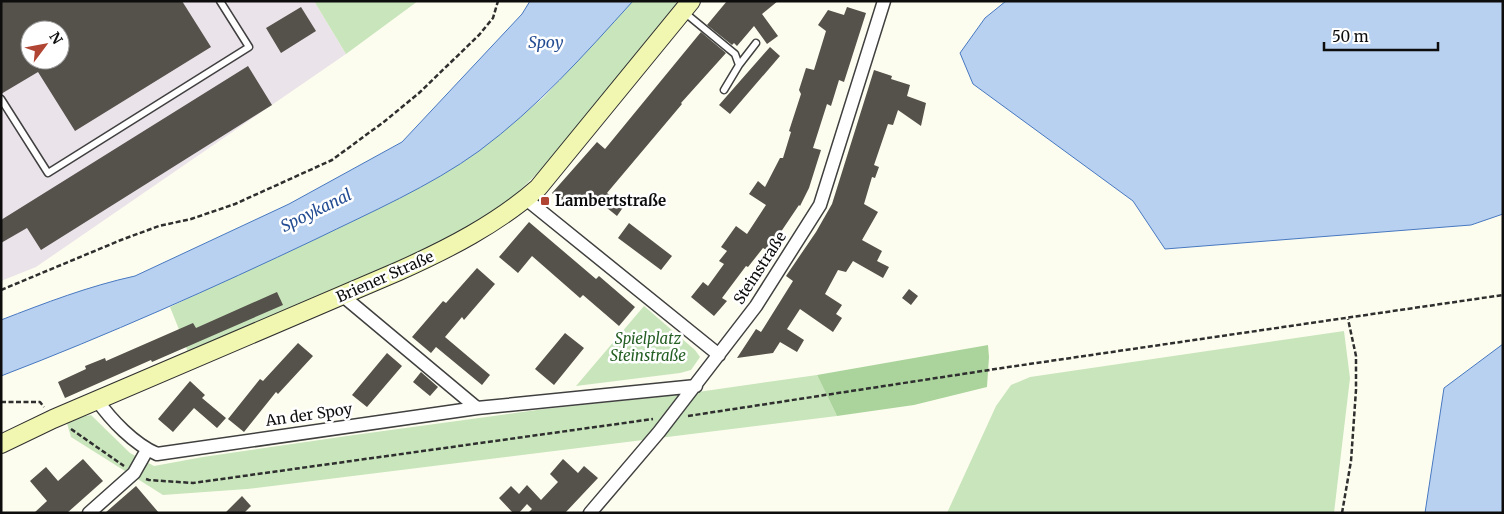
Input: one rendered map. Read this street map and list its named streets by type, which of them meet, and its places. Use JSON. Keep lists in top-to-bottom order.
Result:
{
  "streets": {
    "street": ["Steinstraße", "Briener Straße", "An der Spoy"]
  },
  "crossings": [
    ["Steinstraße", "An der Spoy"]
  ],
  "water": ["Spoy", "Spoykanal"],
  "parks": ["Spielplatz Steinstraße"],
  "places": {
    "transit": ["Lambertstraße"]
  },
  "scale_bar": "50 m",
  "north": "top right"
}
